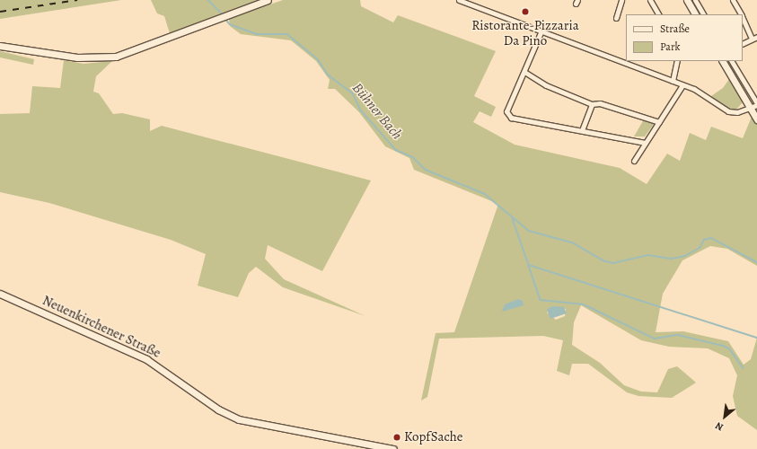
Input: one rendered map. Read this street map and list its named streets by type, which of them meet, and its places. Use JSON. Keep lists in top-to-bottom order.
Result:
{
  "streets": {
    "street": ["Neuenkirchener Straße"]
  },
  "water": ["Bühner Bach"],
  "places": ["Ristorante-Pizzaria Da Pino", "KopfSache"],
  "legend": ["Straße", "Park"],
  "north": "bottom left"
}
